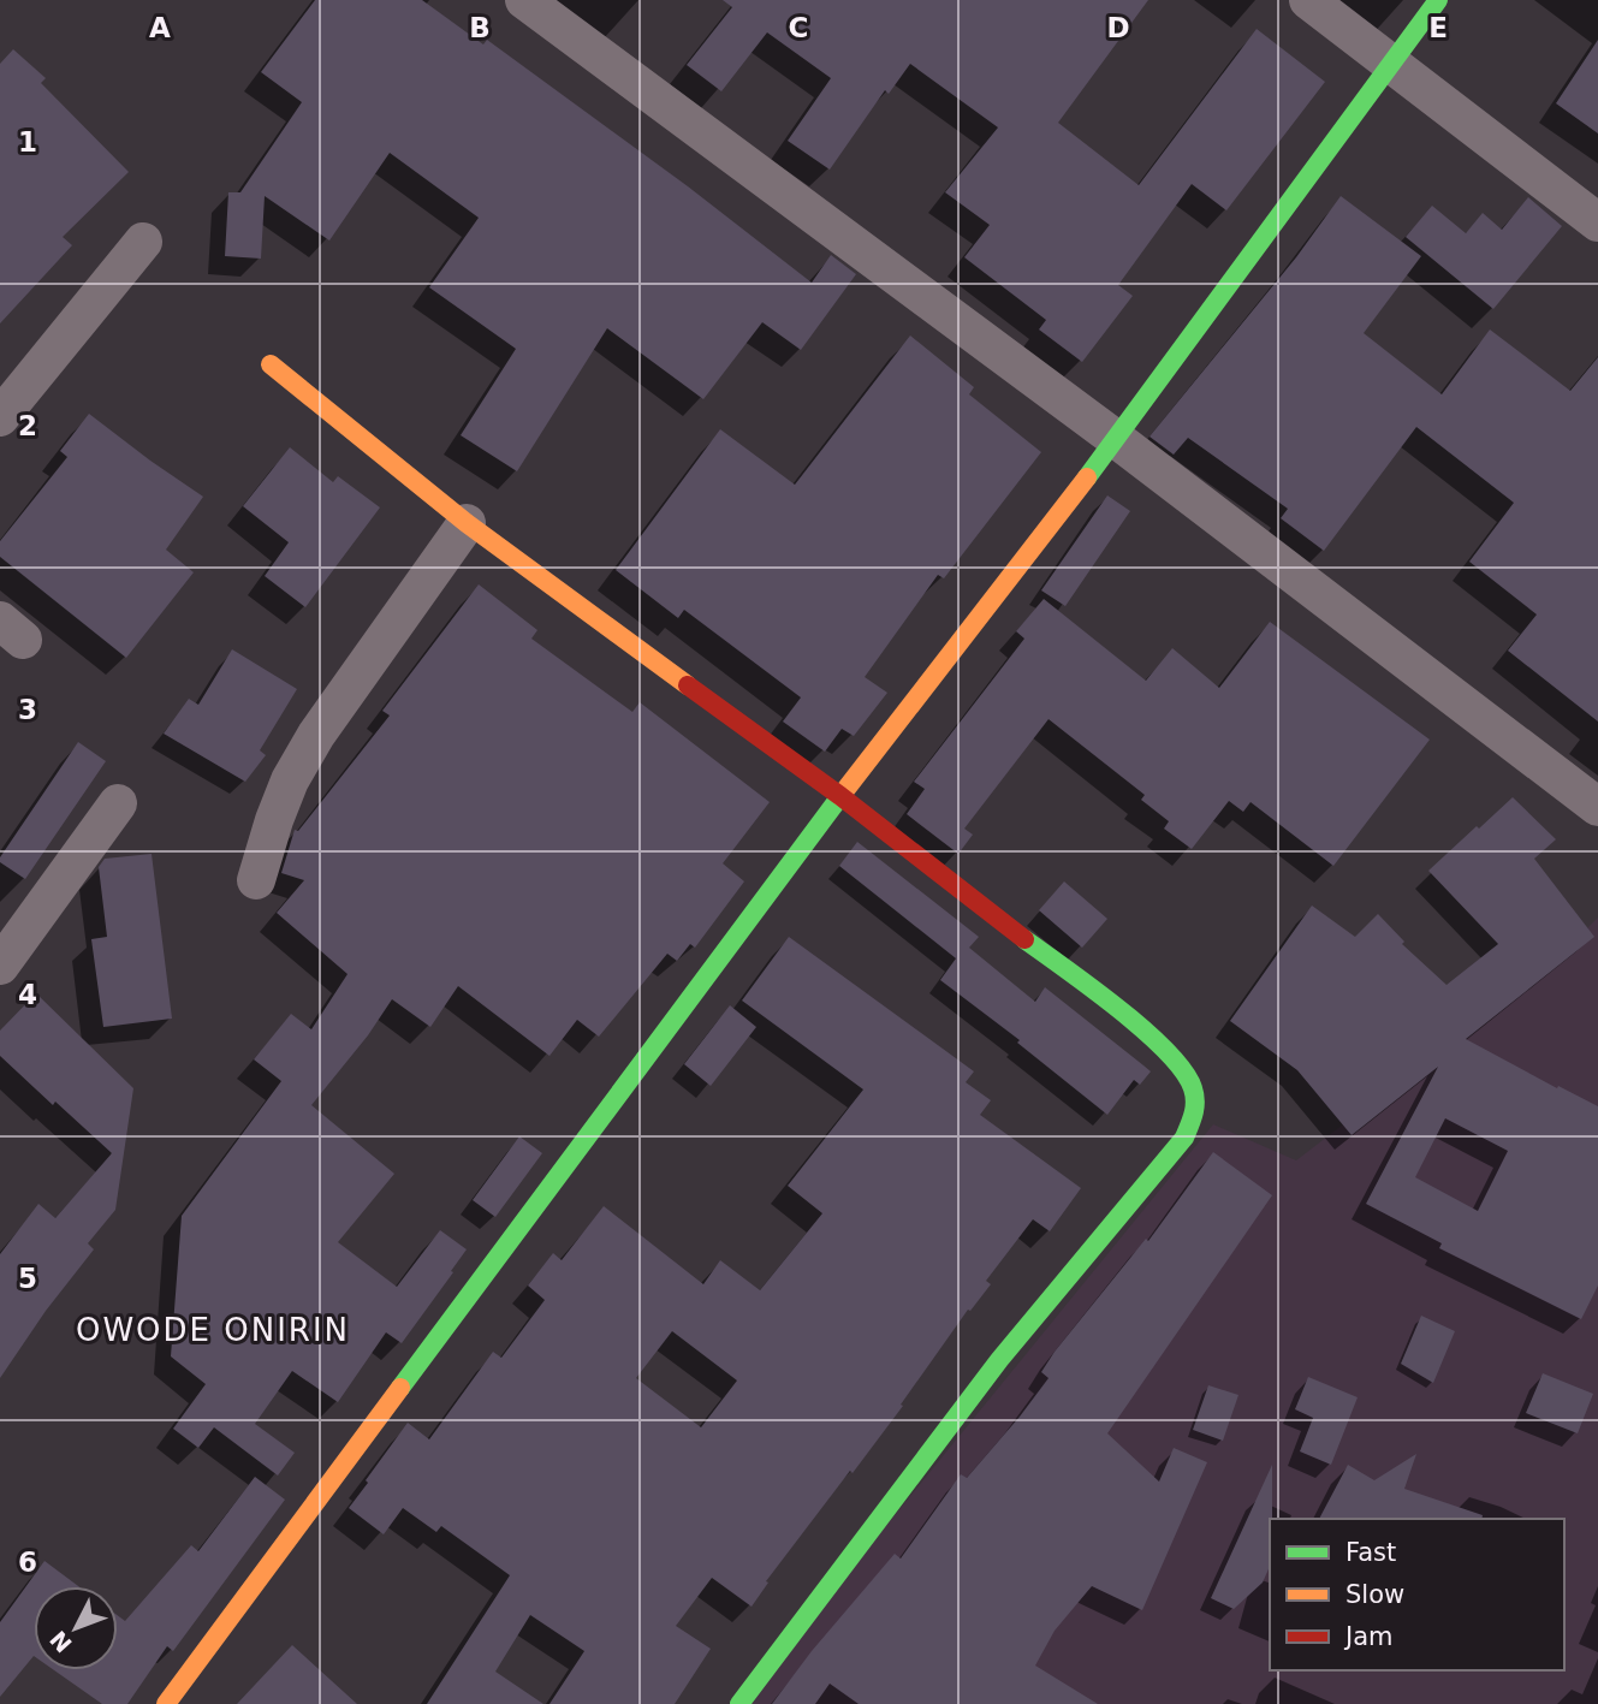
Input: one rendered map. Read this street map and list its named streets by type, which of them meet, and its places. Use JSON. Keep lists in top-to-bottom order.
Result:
{
  "districts": ["OWODE ONIRIN"],
  "legend": ["Fast", "Slow", "Jam"],
  "north": "bottom left",
  "grid": {
    "columns": [
      "A",
      "B",
      "C",
      "D",
      "E"
    ],
    "rows": [
      "1",
      "2",
      "3",
      "4",
      "5",
      "6"
    ]
  }
}
